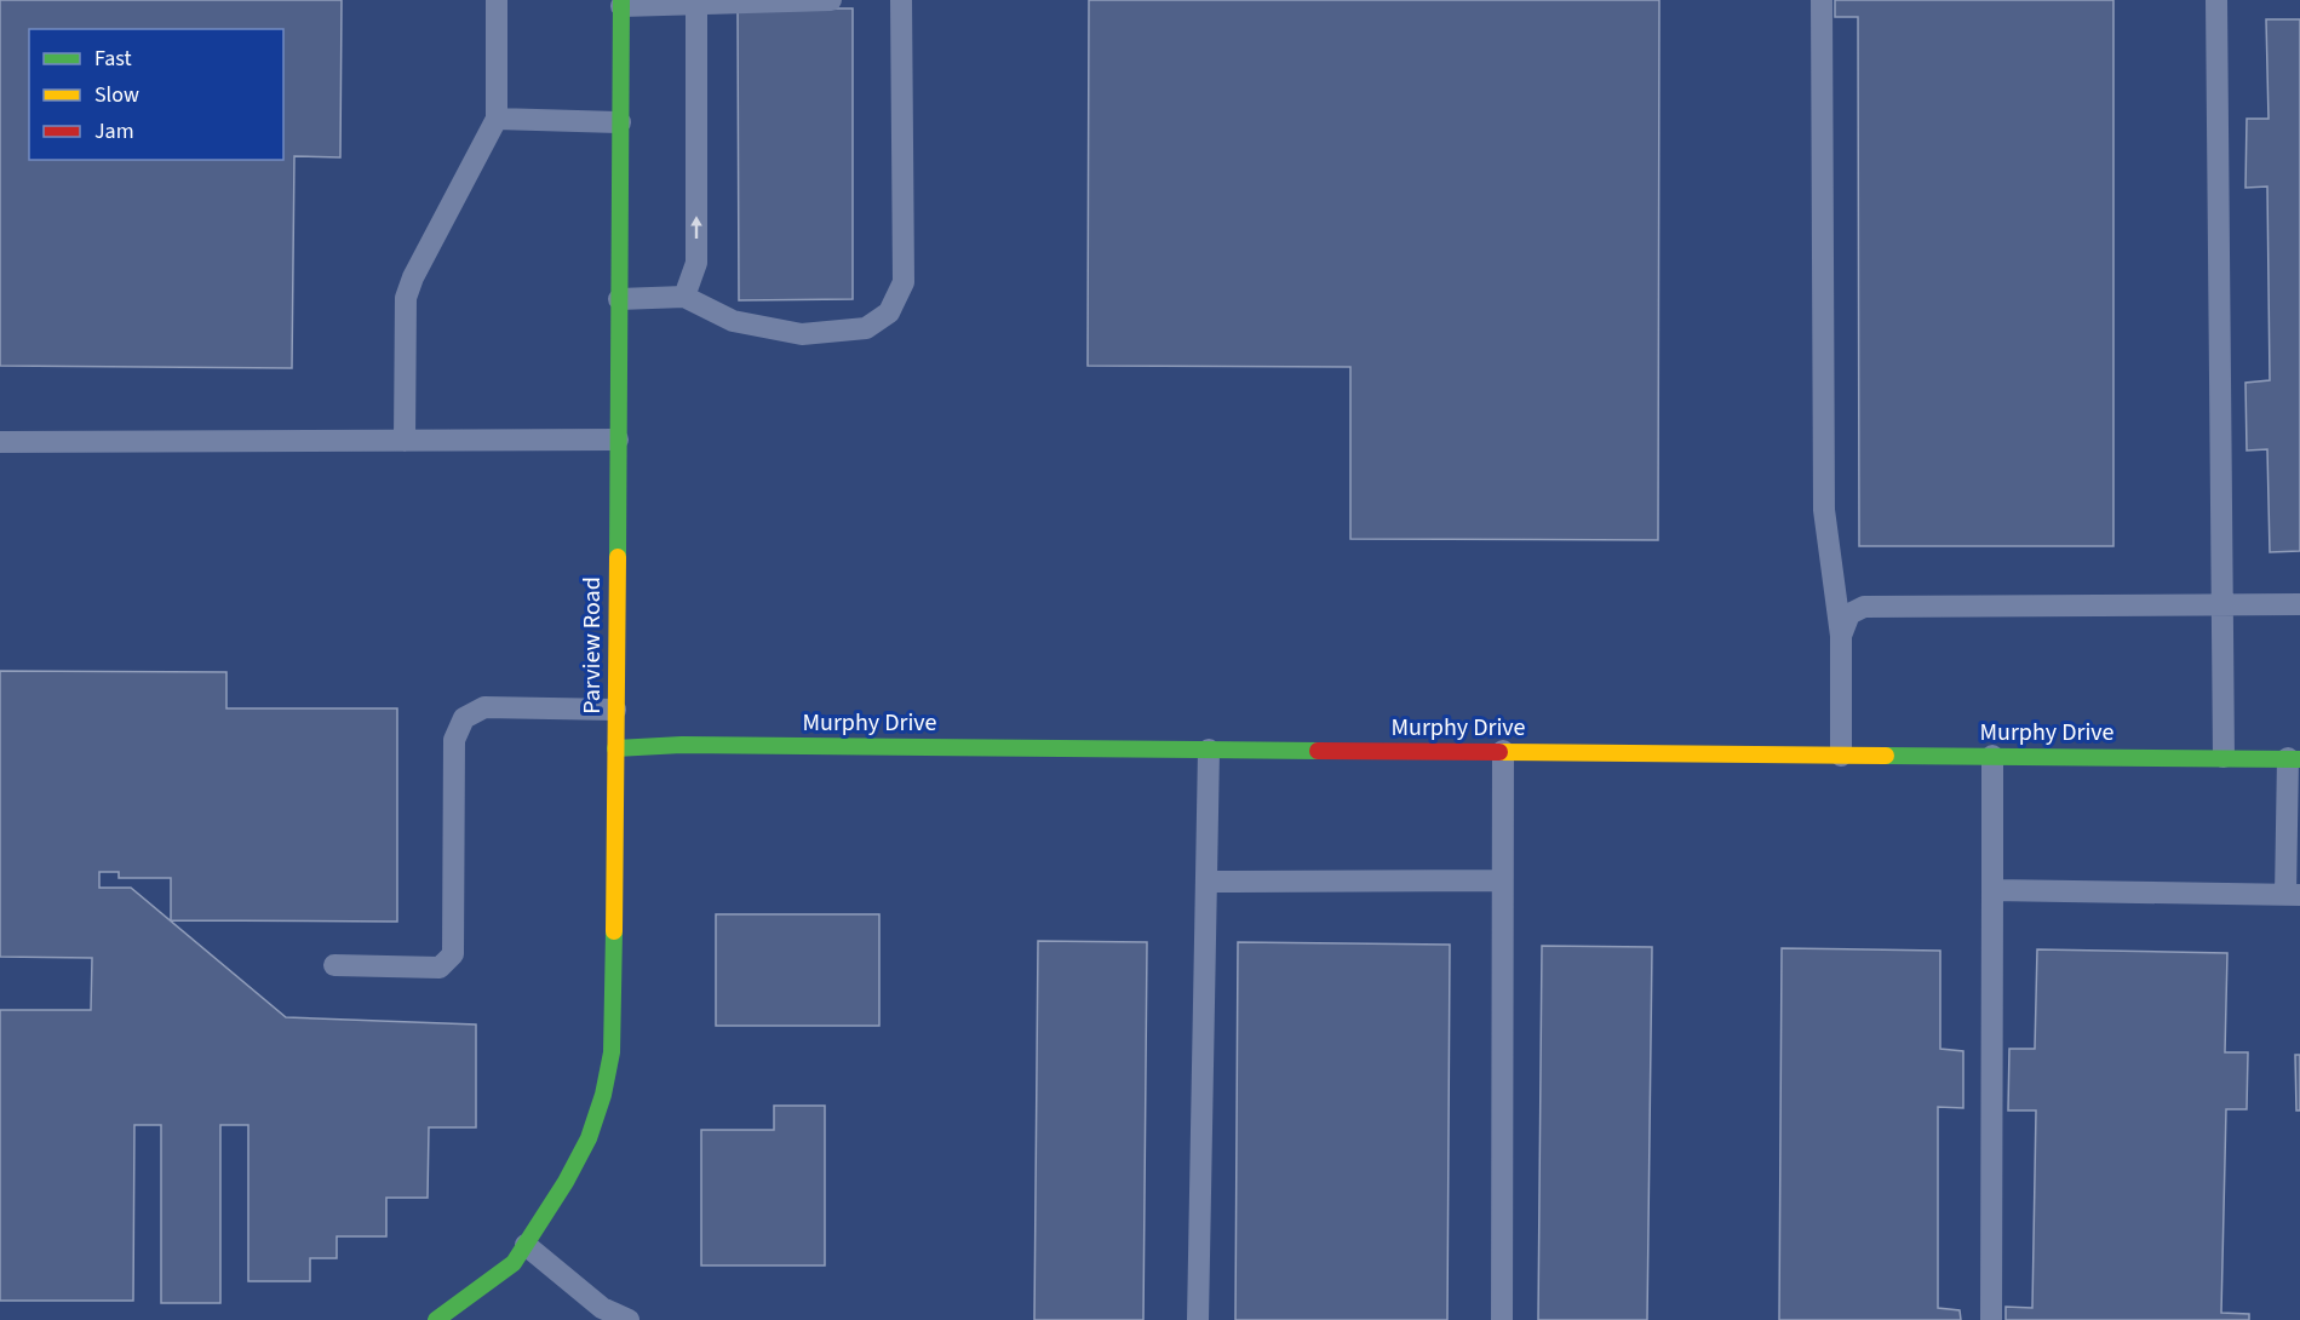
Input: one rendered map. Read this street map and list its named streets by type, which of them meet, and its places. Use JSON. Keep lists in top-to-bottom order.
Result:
{
  "streets": {
    "street": ["Parview Road", "Murphy Drive"]
  },
  "crossings": [
    ["Parview Road", "Murphy Drive"]
  ],
  "legend": ["Fast", "Slow", "Jam"]
}
